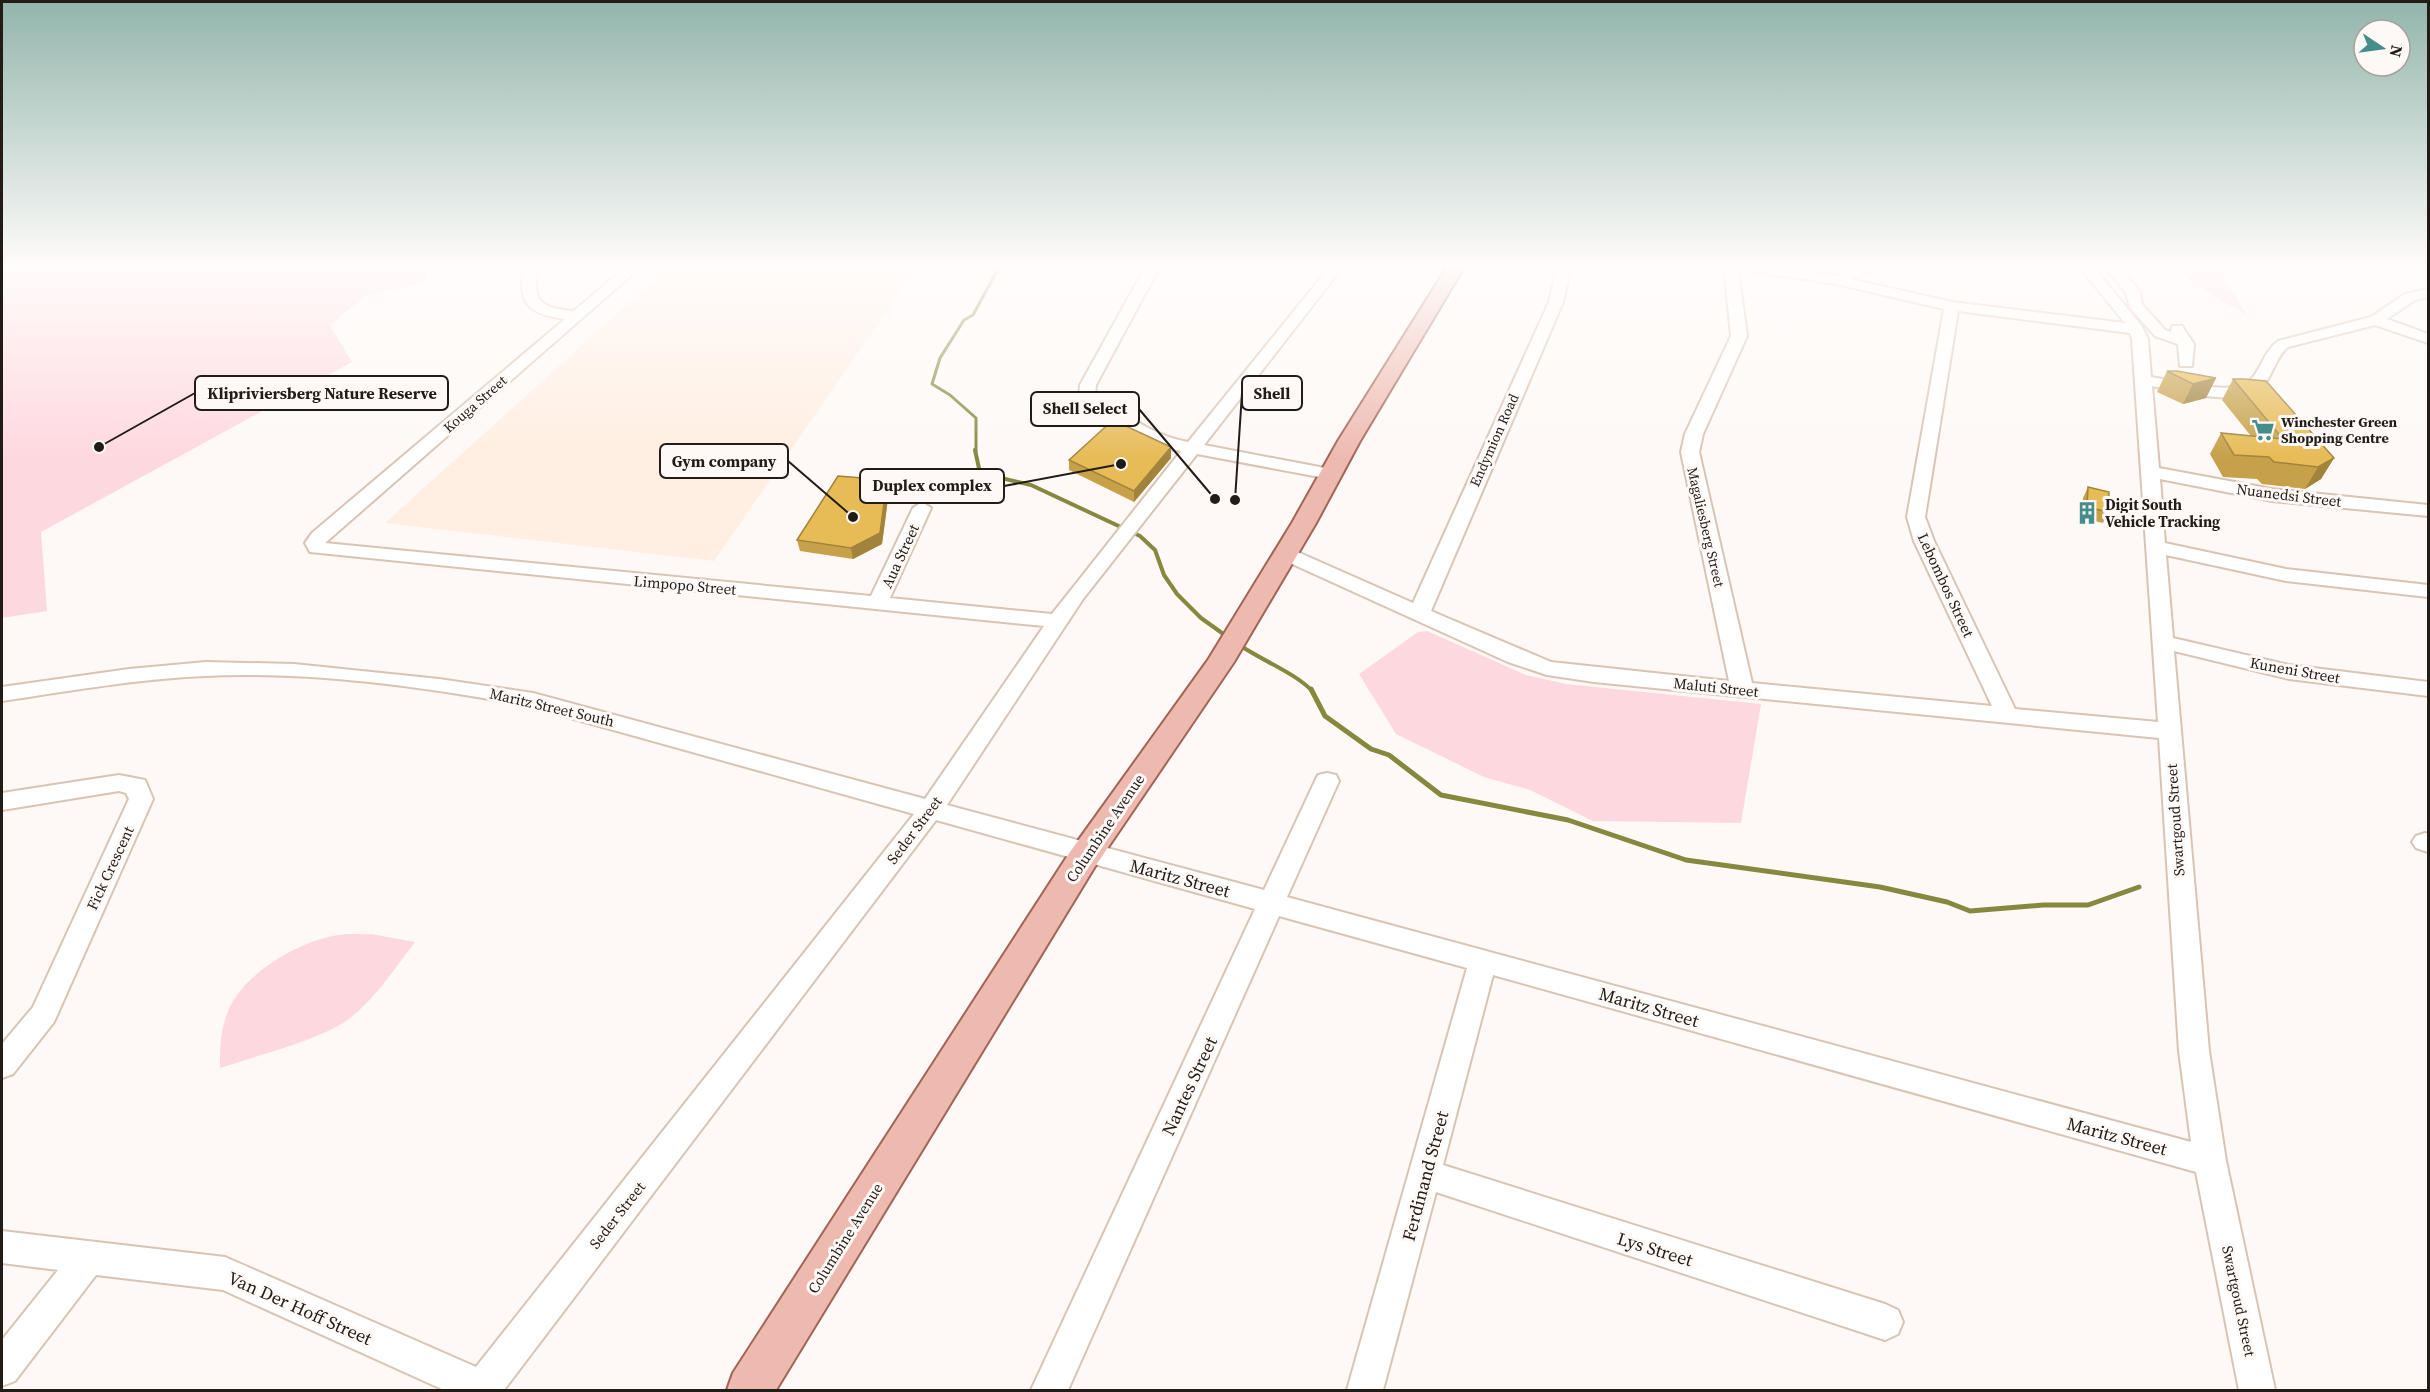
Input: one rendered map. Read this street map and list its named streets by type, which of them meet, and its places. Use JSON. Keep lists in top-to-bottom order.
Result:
{
  "streets": {
    "main road": ["Columbine Avenue"],
    "street": [
      "Kouga Street",
      "Endymion Road",
      "Nuanedsi Street",
      "Magaliesberg Street",
      "Aua Street",
      "Limpopo Street",
      "Lebombos Street",
      "Kuneni Street",
      "Maluti Street",
      "Maritz Street South",
      "Swartgoud Street",
      "Seder Street",
      "Fick Crescent",
      "Maritz Street",
      "Nantes Street",
      "Ferdinand Street",
      "Lys Street",
      "Van Der Hoff Street"
    ]
  },
  "crossings": [
    ["Kouga Street", "Limpopo Street"],
    ["Endymion Road", "Maluti Street"],
    ["Nuanedsi Street", "Swartgoud Street"],
    ["Magaliesberg Street", "Maluti Street"],
    ["Aua Street", "Limpopo Street"],
    ["Limpopo Street", "Seder Street"],
    ["Lebombos Street", "Maluti Street"],
    ["Kuneni Street", "Swartgoud Street"],
    ["Maluti Street", "Swartgoud Street"],
    ["Maluti Street", "Columbine Avenue"],
    ["Maritz Street South", "Columbine Avenue"],
    ["Maritz Street South", "Seder Street"],
    ["Maritz Street South", "Maritz Street"],
    ["Swartgoud Street", "Maritz Street"],
    ["Columbine Avenue", "Maritz Street"],
    ["Seder Street", "Van Der Hoff Street"],
    ["Maritz Street", "Nantes Street"],
    ["Maritz Street", "Ferdinand Street"],
    ["Ferdinand Street", "Lys Street"]
  ],
  "places": {
    "supermarket": ["Winchester Green Shopping Centre"],
    "other": [
      "Klipriviersberg Nature Reserve",
      "Duplex complex",
      "Shell Select",
      "Shell",
      "Gym company"
    ],
    "building": ["Digit South Vehicle Tracking"]
  },
  "north": "right"
}
